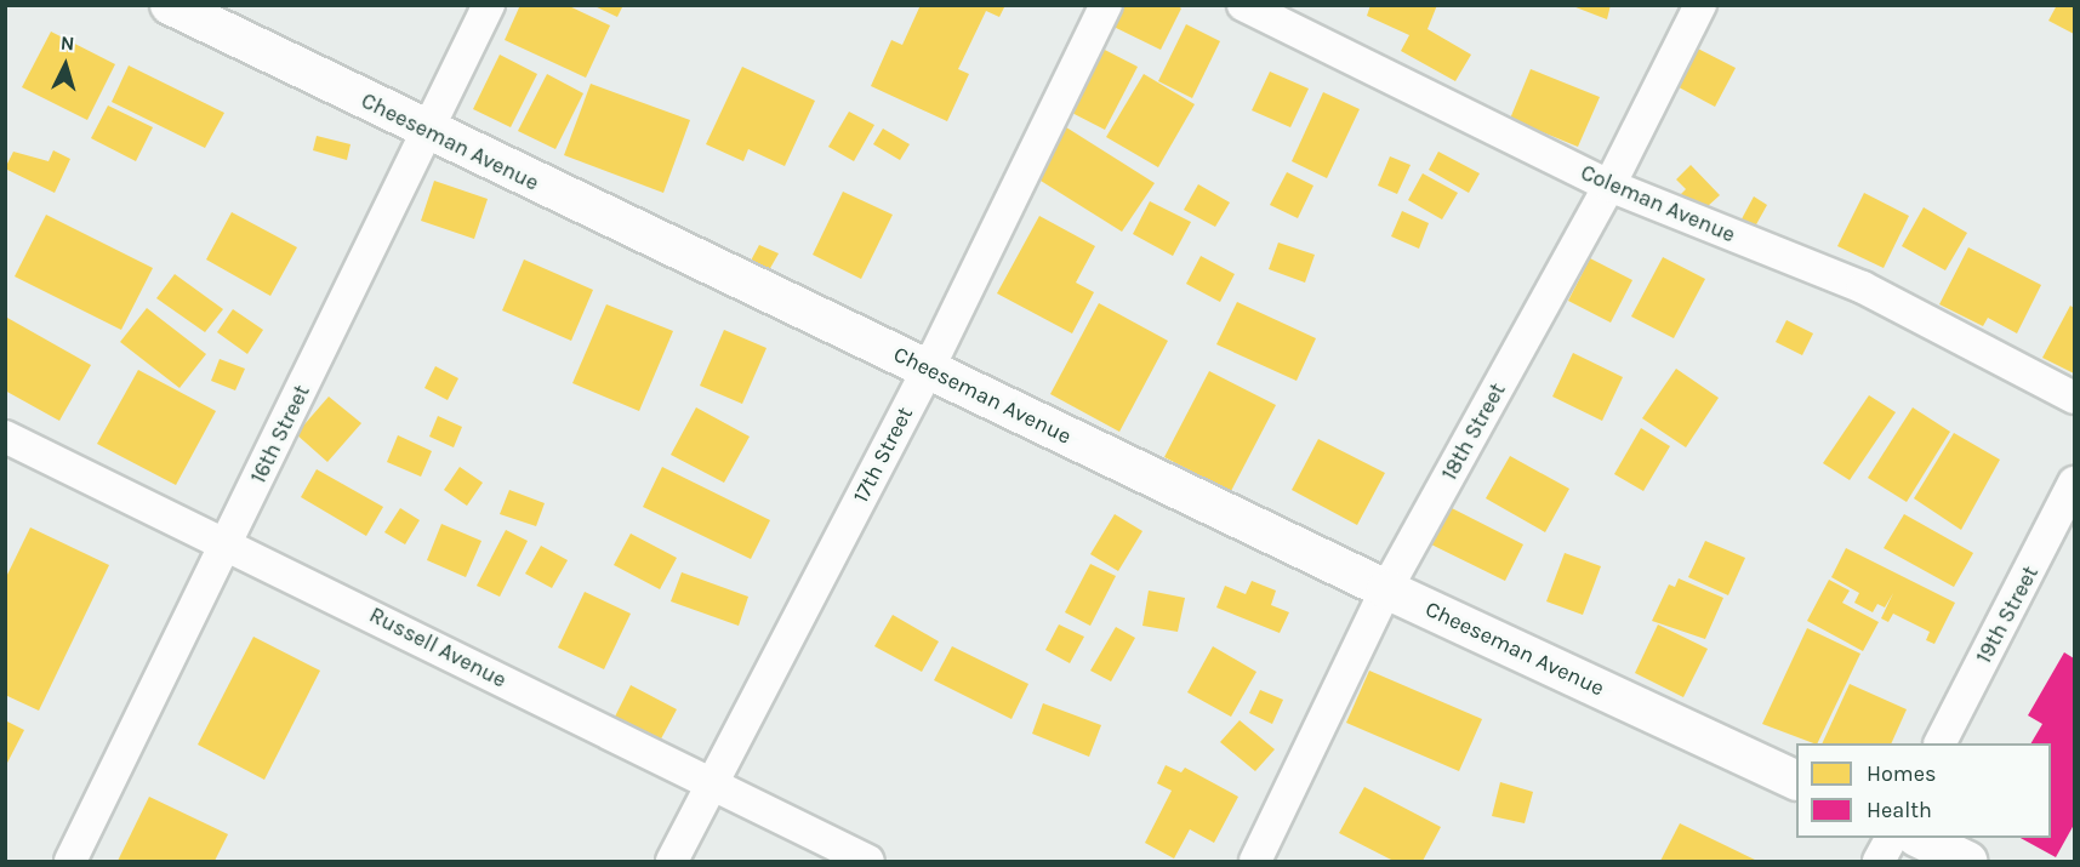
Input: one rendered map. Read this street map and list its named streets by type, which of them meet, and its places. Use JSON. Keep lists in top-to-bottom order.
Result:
{
  "streets": {
    "street": [
      "Cheeseman Avenue",
      "Coleman Avenue",
      "18th Street",
      "16th Street",
      "17th Street",
      "19th Street",
      "Russell Avenue"
    ]
  },
  "crossings": [
    ["Cheeseman Avenue", "18th Street"],
    ["Cheeseman Avenue", "16th Street"],
    ["Cheeseman Avenue", "17th Street"],
    ["Coleman Avenue", "18th Street"],
    ["16th Street", "Russell Avenue"],
    ["17th Street", "Russell Avenue"]
  ],
  "legend": ["Homes", "Health"],
  "north": "top"
}
